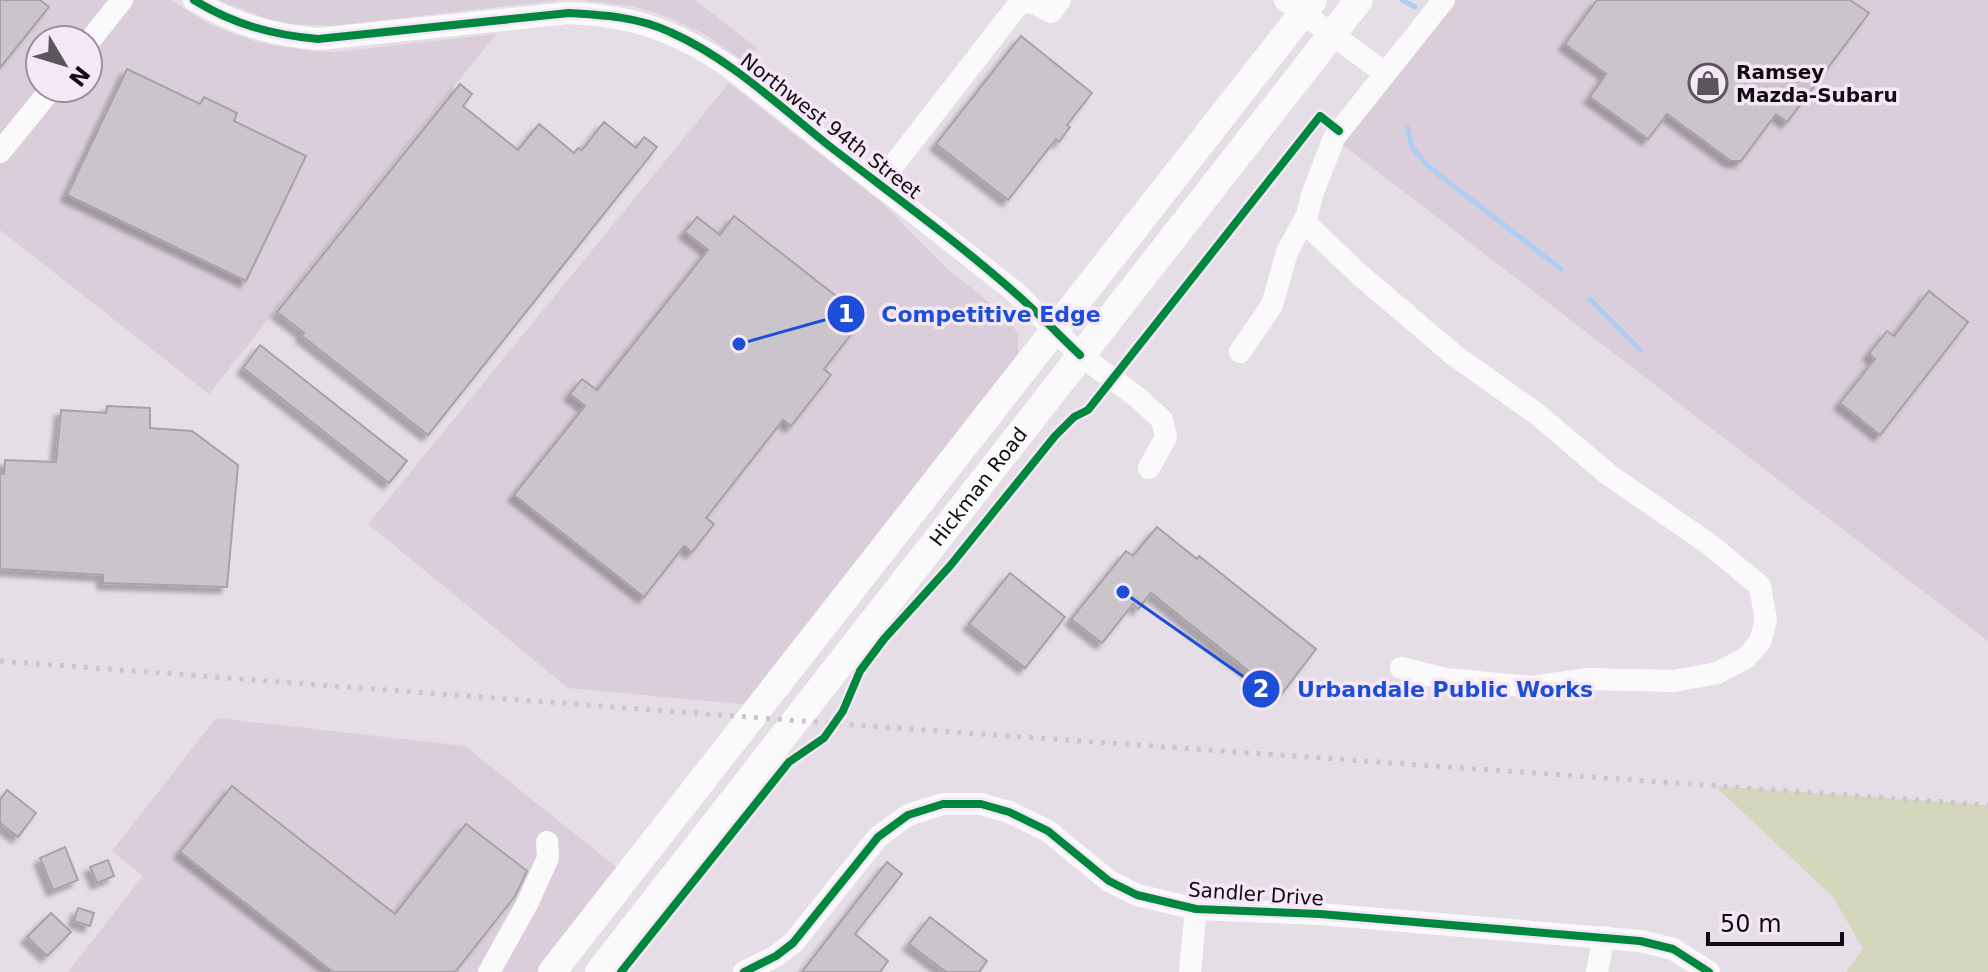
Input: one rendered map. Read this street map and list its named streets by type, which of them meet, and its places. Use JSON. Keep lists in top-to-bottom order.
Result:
{
  "streets": {
    "main road": ["Hickman Road"],
    "street": ["Northwest 94th Street", "Sandler Drive"]
  },
  "crossings": [
    ["Northwest 94th Street", "Hickman Road"]
  ],
  "places": {
    "shop": ["Ramsey Mazda-Subaru"],
    "other": ["Competitive Edge", "Urbandale Public Works"]
  },
  "scale_bar": "50 m",
  "north": "bottom right"
}
